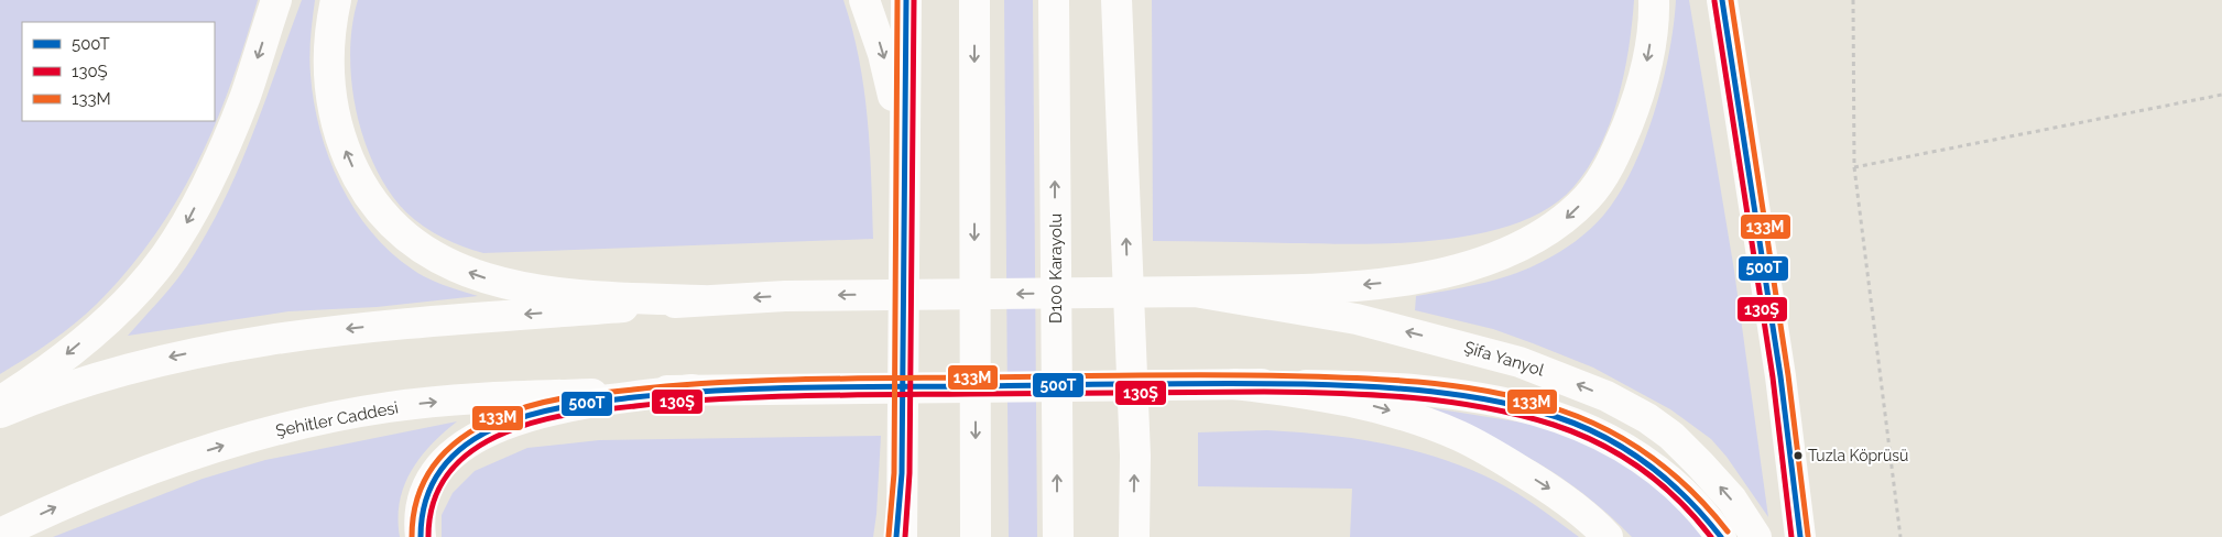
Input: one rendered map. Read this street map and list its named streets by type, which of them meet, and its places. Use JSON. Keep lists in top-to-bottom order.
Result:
{
  "streets": {
    "main road": ["D100 Karayolu", "Şifa Yanyol", "Şehitler Caddesi"]
  },
  "places": ["Tuzla Köprüsü"],
  "lines": ["transit line 500T", "transit line 130Ş", "transit line 133M"],
  "legend": ["500T", "130Ş", "133M"]
}
